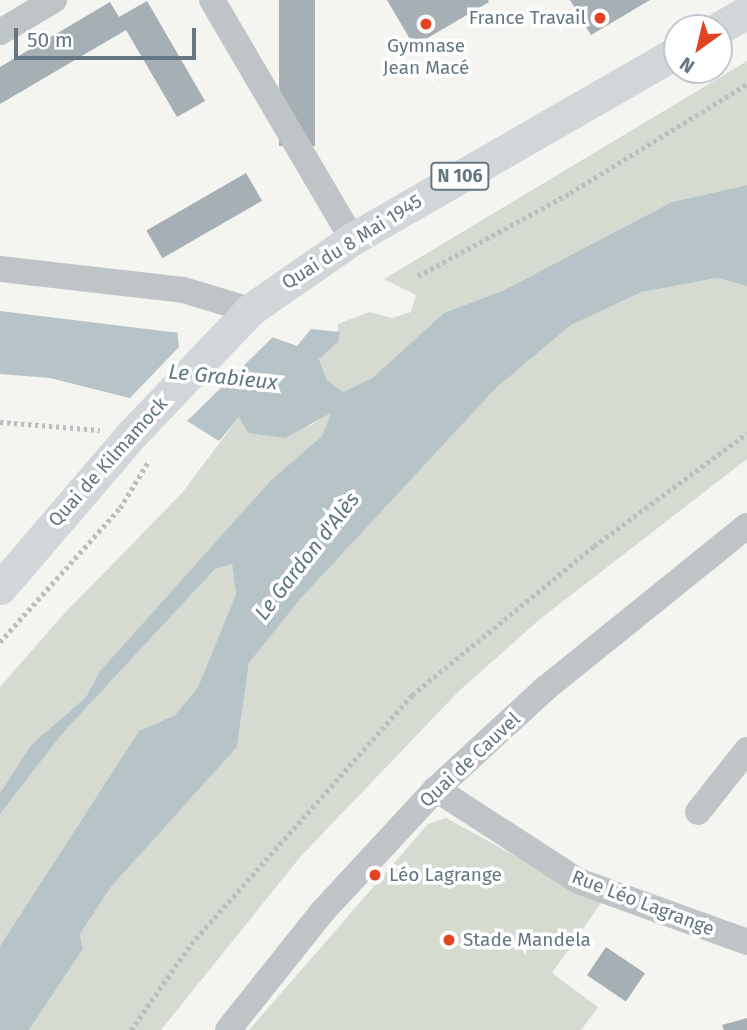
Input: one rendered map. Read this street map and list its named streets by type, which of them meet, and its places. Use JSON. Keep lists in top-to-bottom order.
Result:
{
  "streets": {
    "main road": ["N 106", "Quai du 8 Mai 1945", "Quai de Kilmamock"],
    "street": ["Quai de Cauvel", "Rue Léo Lagrange"]
  },
  "crossings": [
    ["Quai du 8 Mai 1945", "Quai de Kilmamock"],
    ["Quai de Cauvel", "Rue Léo Lagrange"]
  ],
  "water": ["Le Grabieux", "Le Gardon d'Alès"],
  "places": [
    "France Travail",
    "Gymnase Jean Macé",
    "Léo Lagrange",
    "Stade Mandela"
  ],
  "scale_bar": "50 m",
  "north": "bottom left"
}
